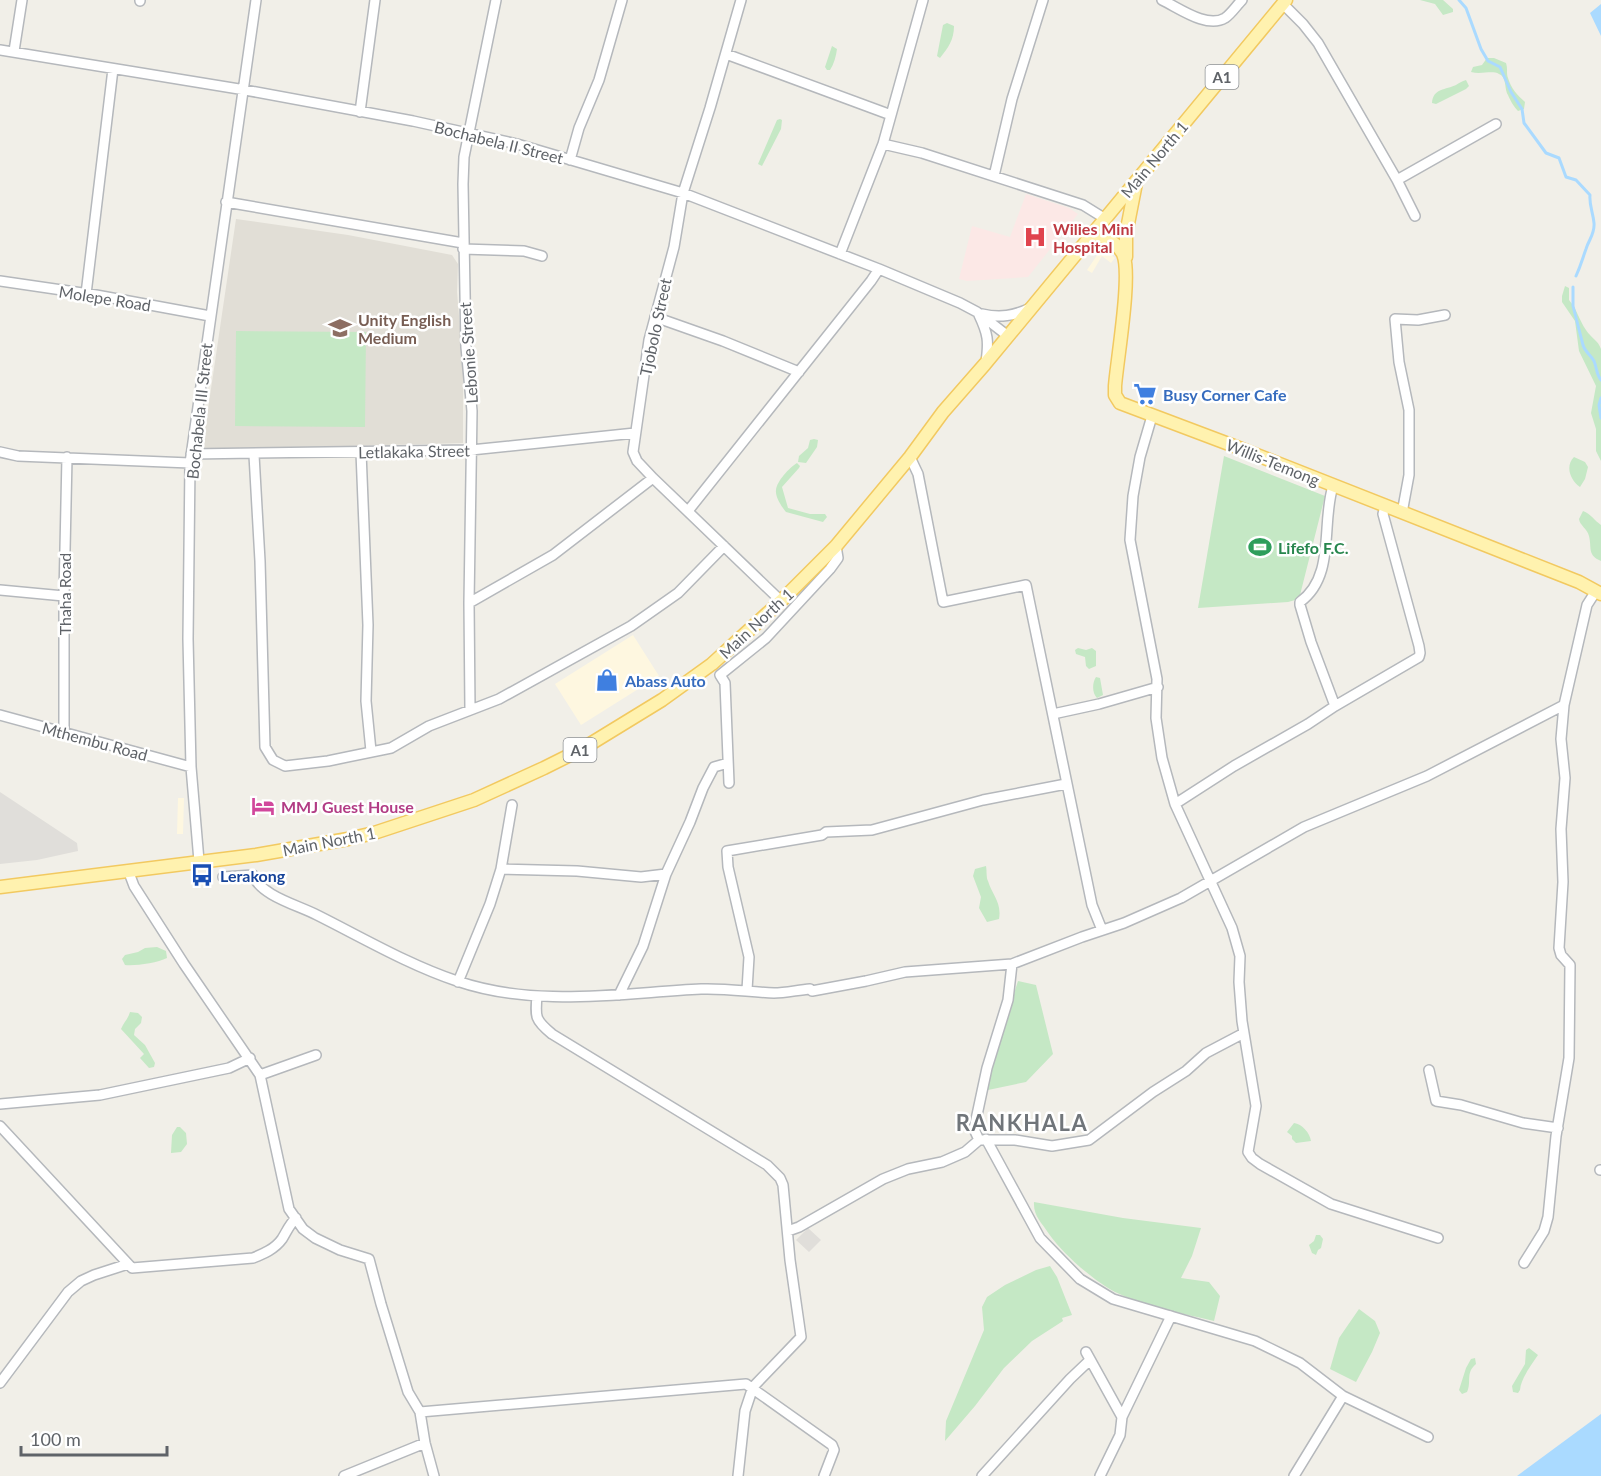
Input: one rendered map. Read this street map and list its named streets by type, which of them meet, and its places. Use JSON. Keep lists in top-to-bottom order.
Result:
{
  "streets": {
    "main road": ["A1", "Main North 1", "Willis-Temong"],
    "street": [
      "Bochabela II Street",
      "Molepe Road",
      "Tjobolo Street",
      "Lebonie Street",
      "Bochabela III Street",
      "Letlakaka Street",
      "Thaha Road",
      "Mthembu Road"
    ]
  },
  "crossings": [
    ["Bochabela II Street", "Main North 1"],
    ["Bochabela II Street", "Tjobolo Street"],
    ["Bochabela II Street", "Lebonie Street"],
    ["Bochabela II Street", "Bochabela III Street"],
    ["Main North 1", "Tjobolo Street"],
    ["Main North 1", "Bochabela III Street"],
    ["Main North 1", "Willis-Temong"],
    ["Molepe Road", "Bochabela III Street"],
    ["Tjobolo Street", "Letlakaka Street"],
    ["Lebonie Street", "Letlakaka Street"],
    ["Bochabela III Street", "Letlakaka Street"],
    ["Bochabela III Street", "Mthembu Road"],
    ["Letlakaka Street", "Thaha Road"],
    ["Thaha Road", "Mthembu Road"]
  ],
  "districts": ["RANKHALA"],
  "places": {
    "hospital": ["Wilies Mini Hospital"],
    "school or university": ["Unity English Medium"],
    "supermarket": ["Busy Corner Cafe"],
    "sports": ["Lifefo F.C."],
    "shop": ["Abass Auto"],
    "hotel": ["MMJ Guest House"],
    "bus stop": ["Lerakong"]
  },
  "scale_bar": "100 m"
}
